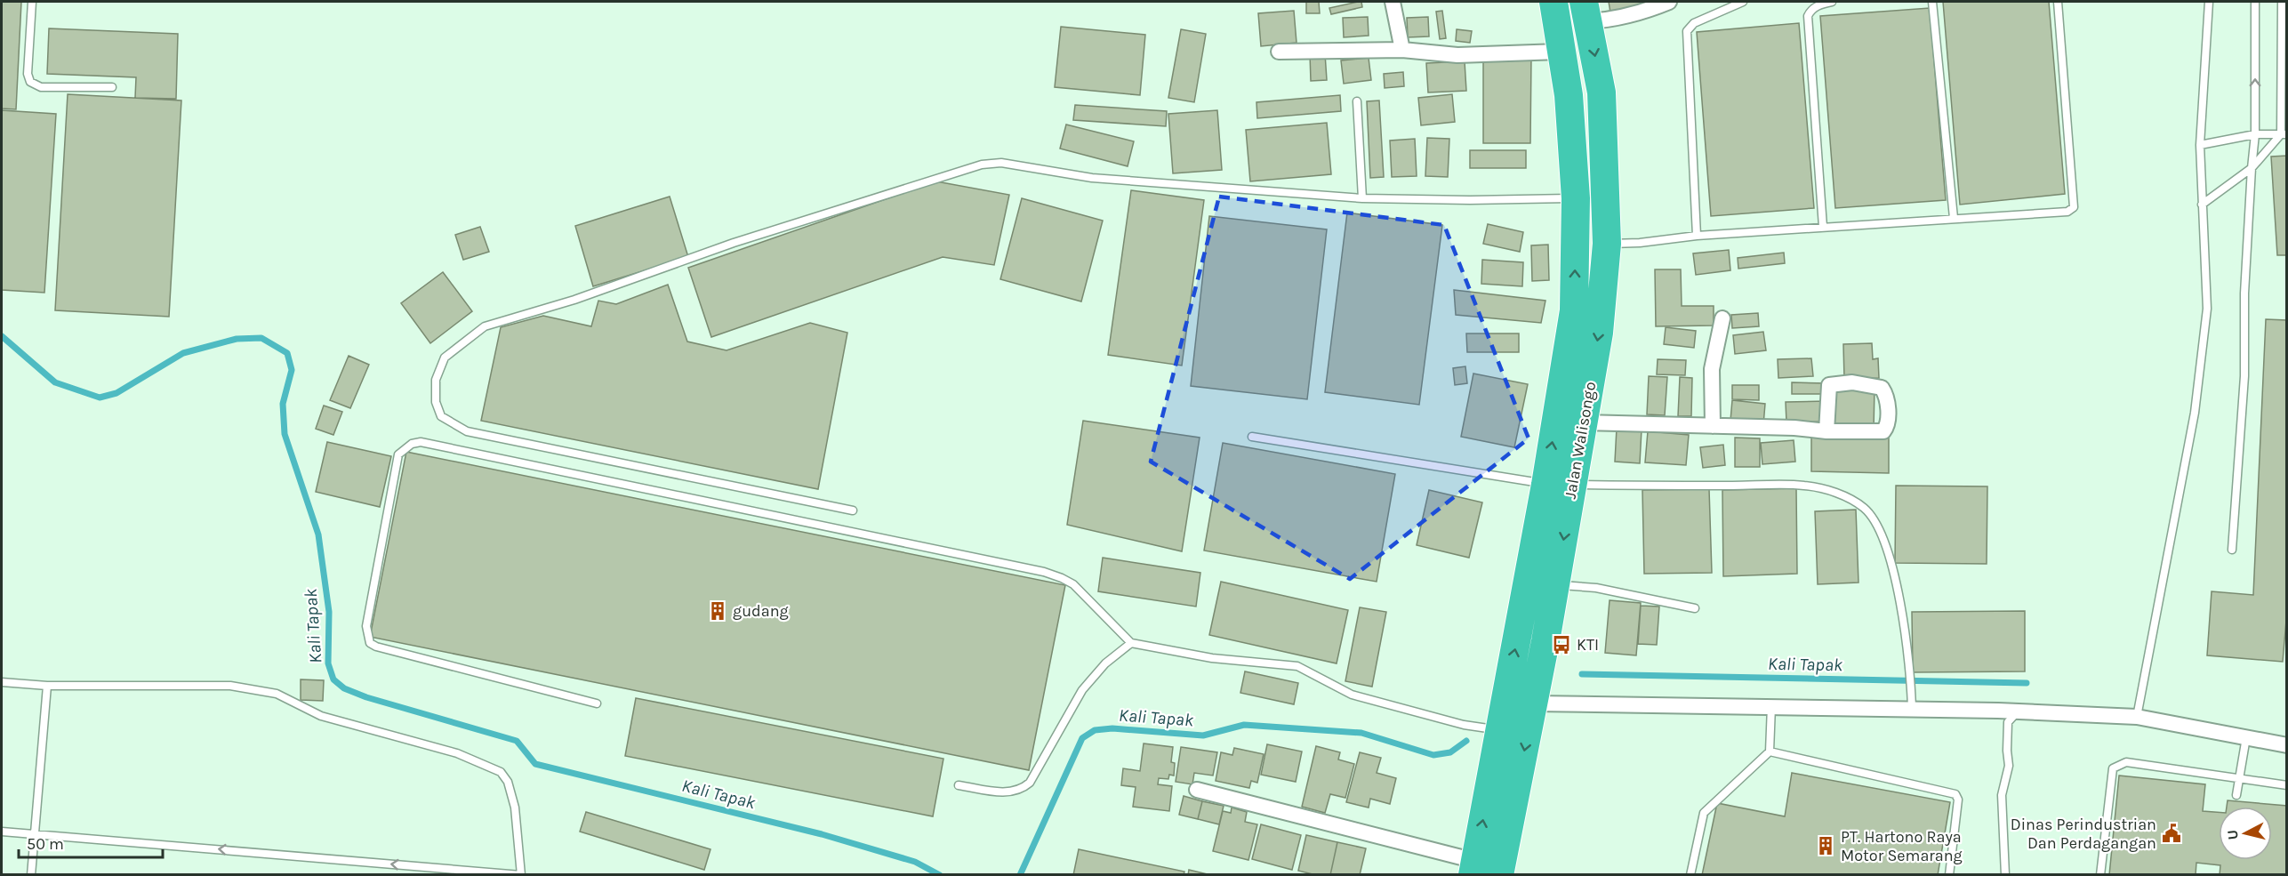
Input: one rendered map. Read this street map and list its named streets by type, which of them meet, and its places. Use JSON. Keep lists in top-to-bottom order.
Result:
{
  "streets": {
    "highway": ["Jalan Walisongo"]
  },
  "water": ["Kali Tapak"],
  "places": {
    "building": ["gudang", "PT. Hartono Raya Motor Semarang"],
    "bus stop": ["KTI"],
    "public building": ["Dinas Perindustrian Dan Perdagangan"]
  },
  "scale_bar": "50 m",
  "north": "left"
}
